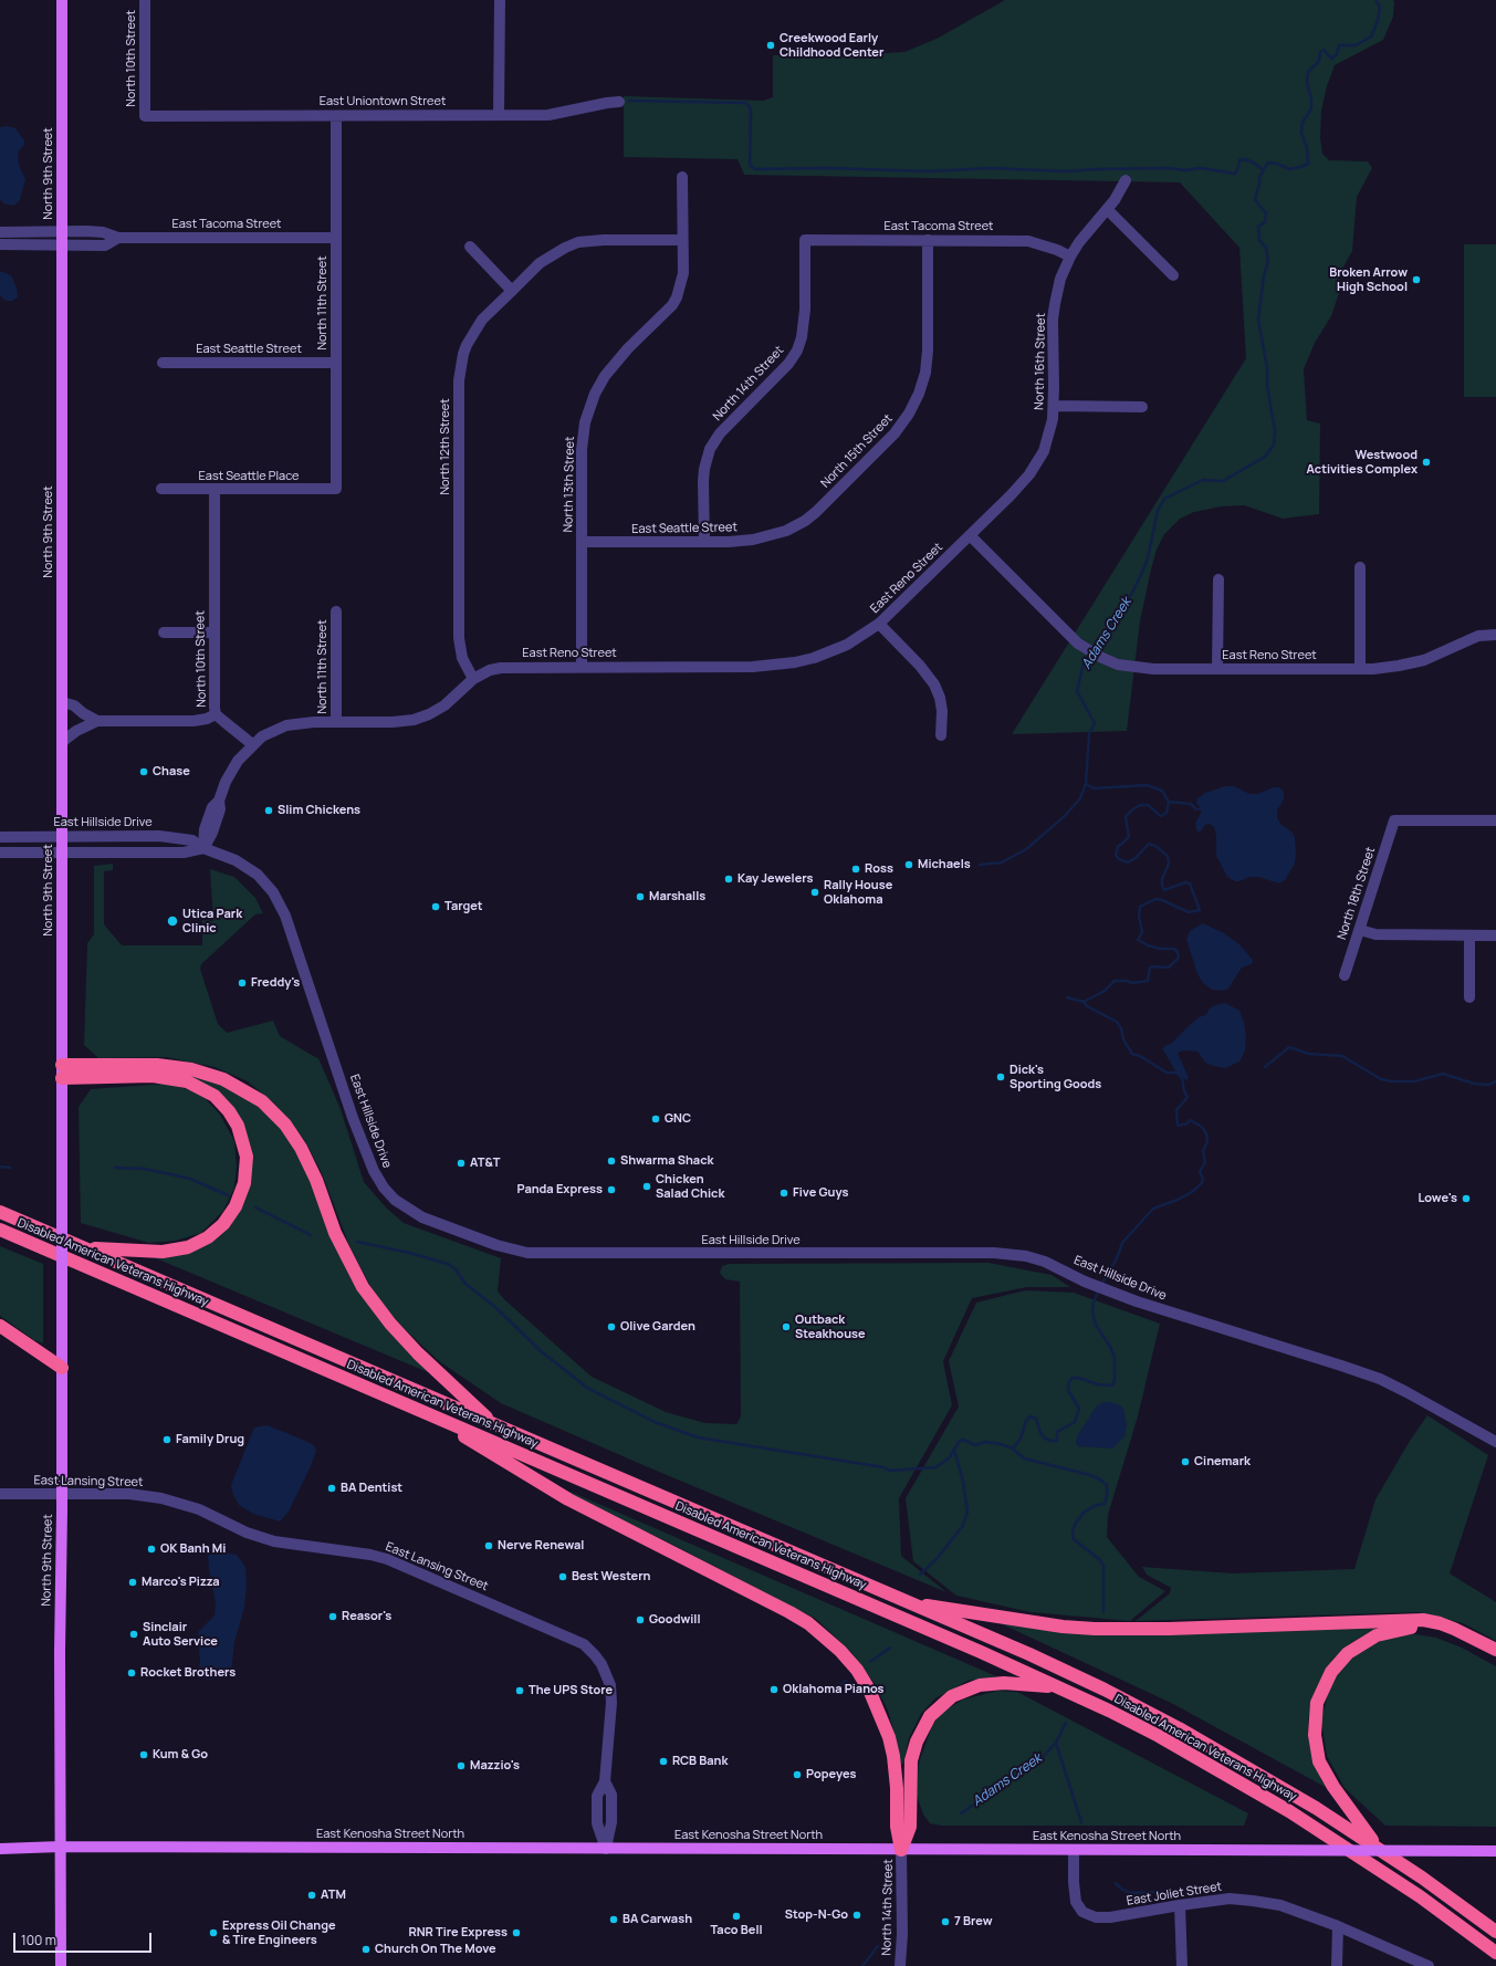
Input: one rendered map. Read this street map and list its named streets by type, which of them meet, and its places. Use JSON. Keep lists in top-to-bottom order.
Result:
{
  "streets": {
    "highway": ["Disabled American Veterans Highway"],
    "main road": ["North 9th Street", "East Kenosha Street North"],
    "street": [
      "North 10th Street",
      "East Uniontown Street",
      "East Tacoma Street",
      "North 11th Street",
      "East Seattle Street",
      "North 16th Street",
      "North 14th Street",
      "North 12th Street",
      "North 15th Street",
      "East Seattle Place",
      "North 13th Street",
      "East Reno Street",
      "East Hillside Drive",
      "North 18th Street",
      "East Lansing Street",
      "East Joliet Street"
    ]
  },
  "crossings": [
    ["North 10th Street", "East Uniontown Street"],
    ["North 10th Street", "East Seattle Place"],
    ["North 10th Street", "East Reno Street"],
    ["East Uniontown Street", "North 11th Street"],
    ["North 9th Street", "East Tacoma Street"],
    ["North 9th Street", "East Hillside Drive"],
    ["North 9th Street", "East Lansing Street"],
    ["North 9th Street", "East Kenosha Street North"],
    ["East Tacoma Street", "North 11th Street"],
    ["East Tacoma Street", "North 16th Street"],
    ["East Tacoma Street", "North 14th Street"],
    ["East Tacoma Street", "North 15th Street"],
    ["North 11th Street", "East Seattle Street"],
    ["North 11th Street", "East Seattle Place"],
    ["North 11th Street", "East Reno Street"],
    ["East Seattle Street", "North 14th Street"],
    ["East Seattle Street", "North 15th Street"],
    ["East Seattle Street", "North 13th Street"],
    ["North 16th Street", "East Reno Street"],
    ["North 14th Street", "East Kenosha Street North"],
    ["North 12th Street", "East Reno Street"],
    ["North 13th Street", "East Reno Street"],
    ["East Lansing Street", "East Kenosha Street North"],
    ["East Kenosha Street North", "East Joliet Street"]
  ],
  "water": ["Adams Creek"],
  "places": [
    "Creekwood Early Childhood Center",
    "Broken Arrow High School",
    "Westwood Activities Complex",
    "Chase",
    "Slim Chickens",
    "Michaels",
    "Ross",
    "Kay Jewelers",
    "Rally House Oklahoma",
    "Marshalls",
    "Target",
    "Utica Park Clinic",
    "Freddy's",
    "Dick's Sporting Goods",
    "GNC",
    "Shwarma Shack",
    "AT&T",
    "Chicken Salad Chick",
    "Panda Express",
    "Five Guys",
    "Lowe's",
    "Olive Garden",
    "Outback Steakhouse",
    "Family Drug",
    "Cinemark",
    "BA Dentist",
    "Nerve Renewal",
    "OK Banh Mi",
    "Best Western",
    "Marco's Pizza",
    "Reasor's",
    "Goodwill",
    "Sinclair Auto Service",
    "Rocket Brothers",
    "Oklahoma Pianos",
    "The UPS Store",
    "Kum & Go",
    "RCB Bank",
    "Mazzio's",
    "Popeyes",
    "ATM",
    "Stop-N-Go",
    "Taco Bell",
    "BA Carwash",
    "7 Brew",
    "Express Oil Change & Tire Engineers",
    "RNR Tire Express",
    "Church On The Move"
  ],
  "scale_bar": "100 m"
}
